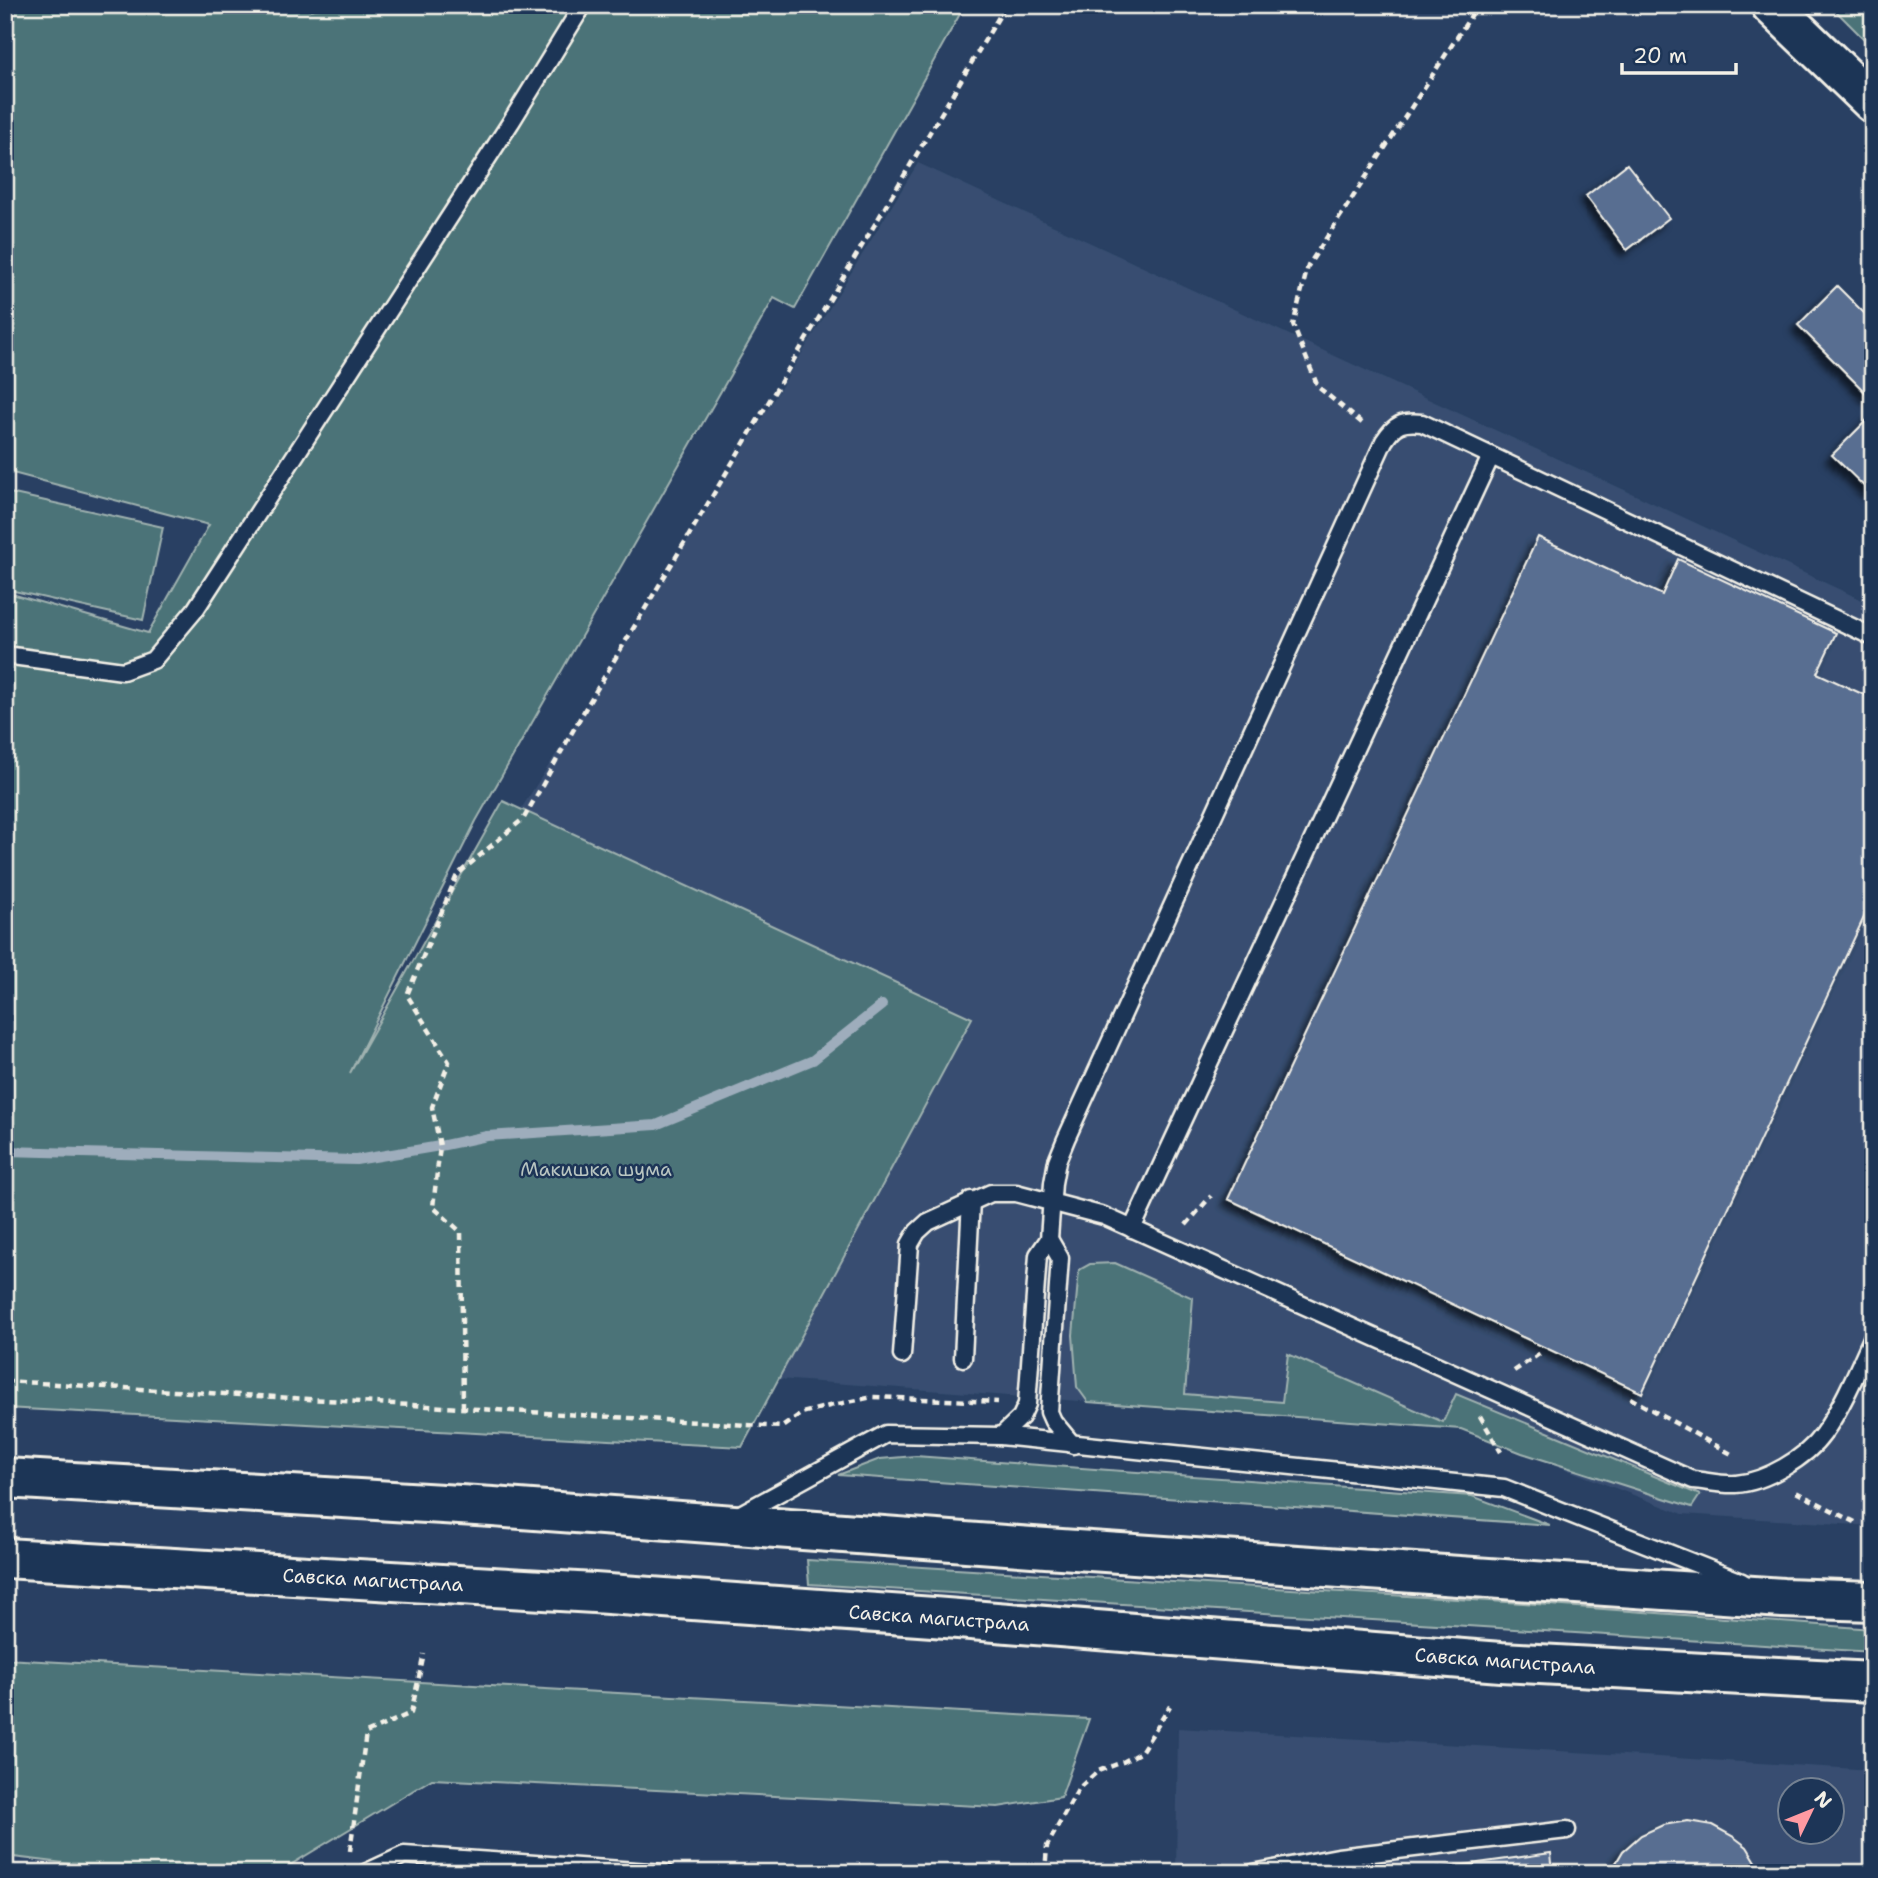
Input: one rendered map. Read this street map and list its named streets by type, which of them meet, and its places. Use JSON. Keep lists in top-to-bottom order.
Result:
{
  "streets": {
    "main road": ["Савска магистрала"]
  },
  "parks": ["Макишка шума"],
  "scale_bar": "20 m",
  "north": "top right"
}
